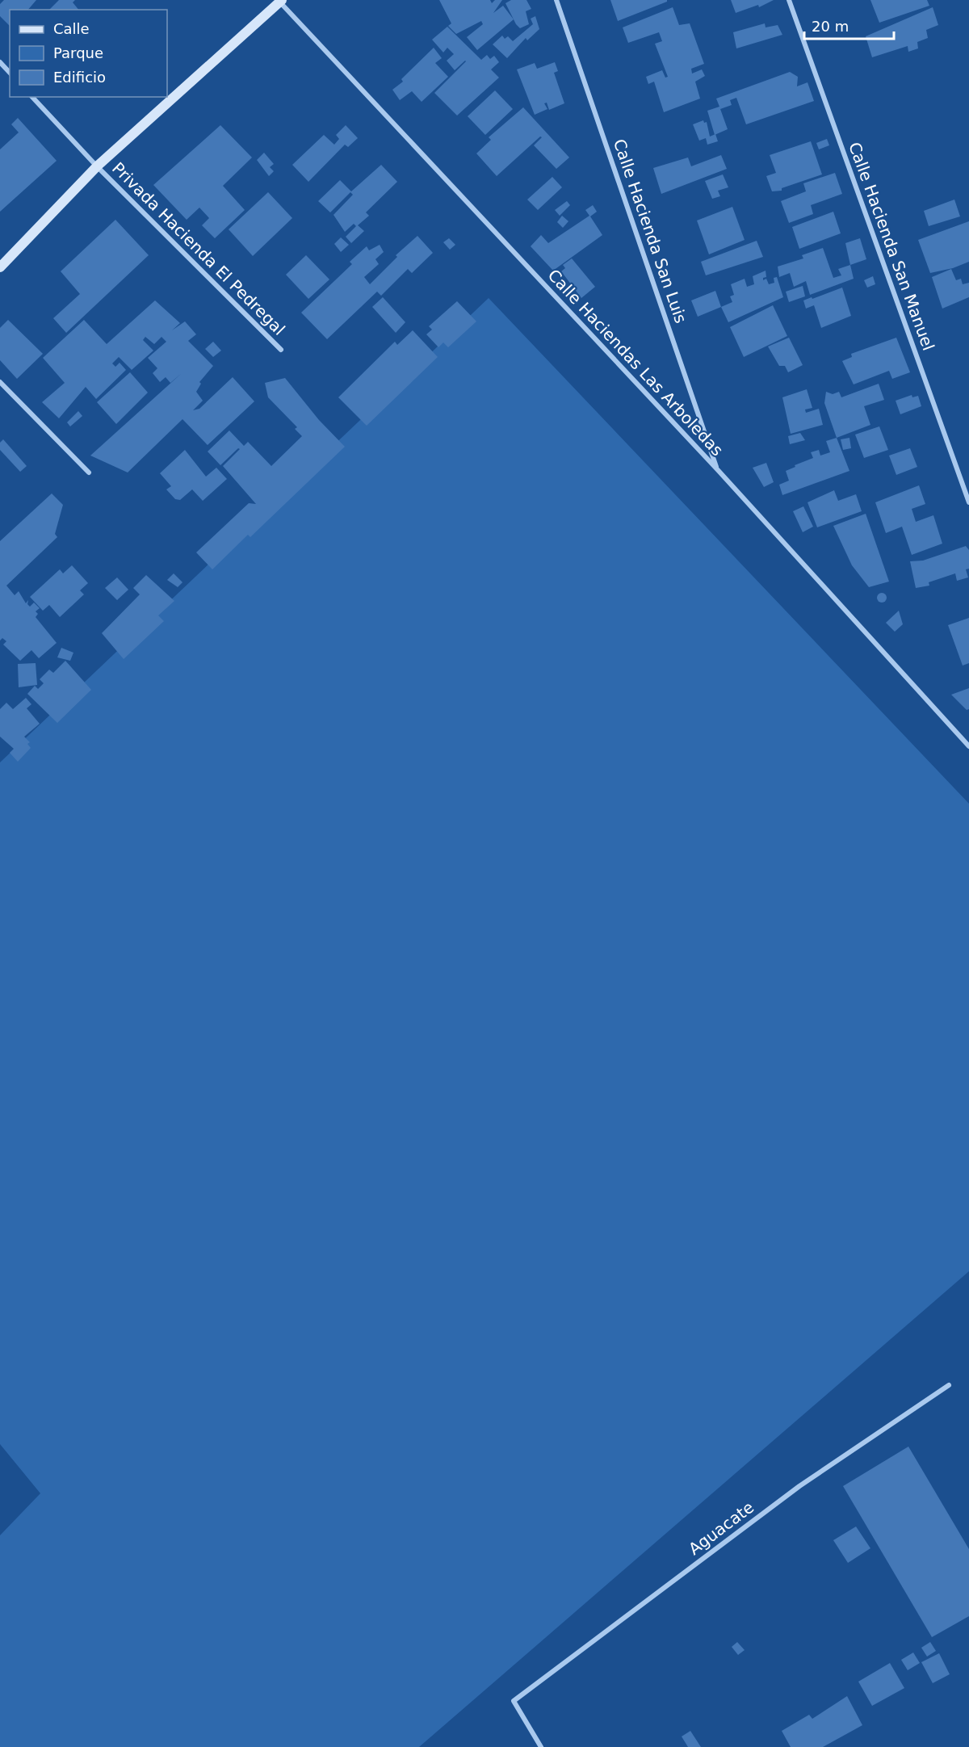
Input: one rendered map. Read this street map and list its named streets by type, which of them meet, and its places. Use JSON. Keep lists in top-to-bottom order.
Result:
{
  "streets": {
    "street": [
      "Calle Hacienda San Luis",
      "Calle Hacienda San Manuel",
      "Privada Hacienda El Pedregal",
      "Calle Haciendas Las Arboledas",
      "Aguacate"
    ]
  },
  "crossings": [
    ["Calle Hacienda San Luis", "Calle Haciendas Las Arboledas"]
  ],
  "legend": ["Calle", "Parque", "Edificio"],
  "scale_bar": "20 m"
}
